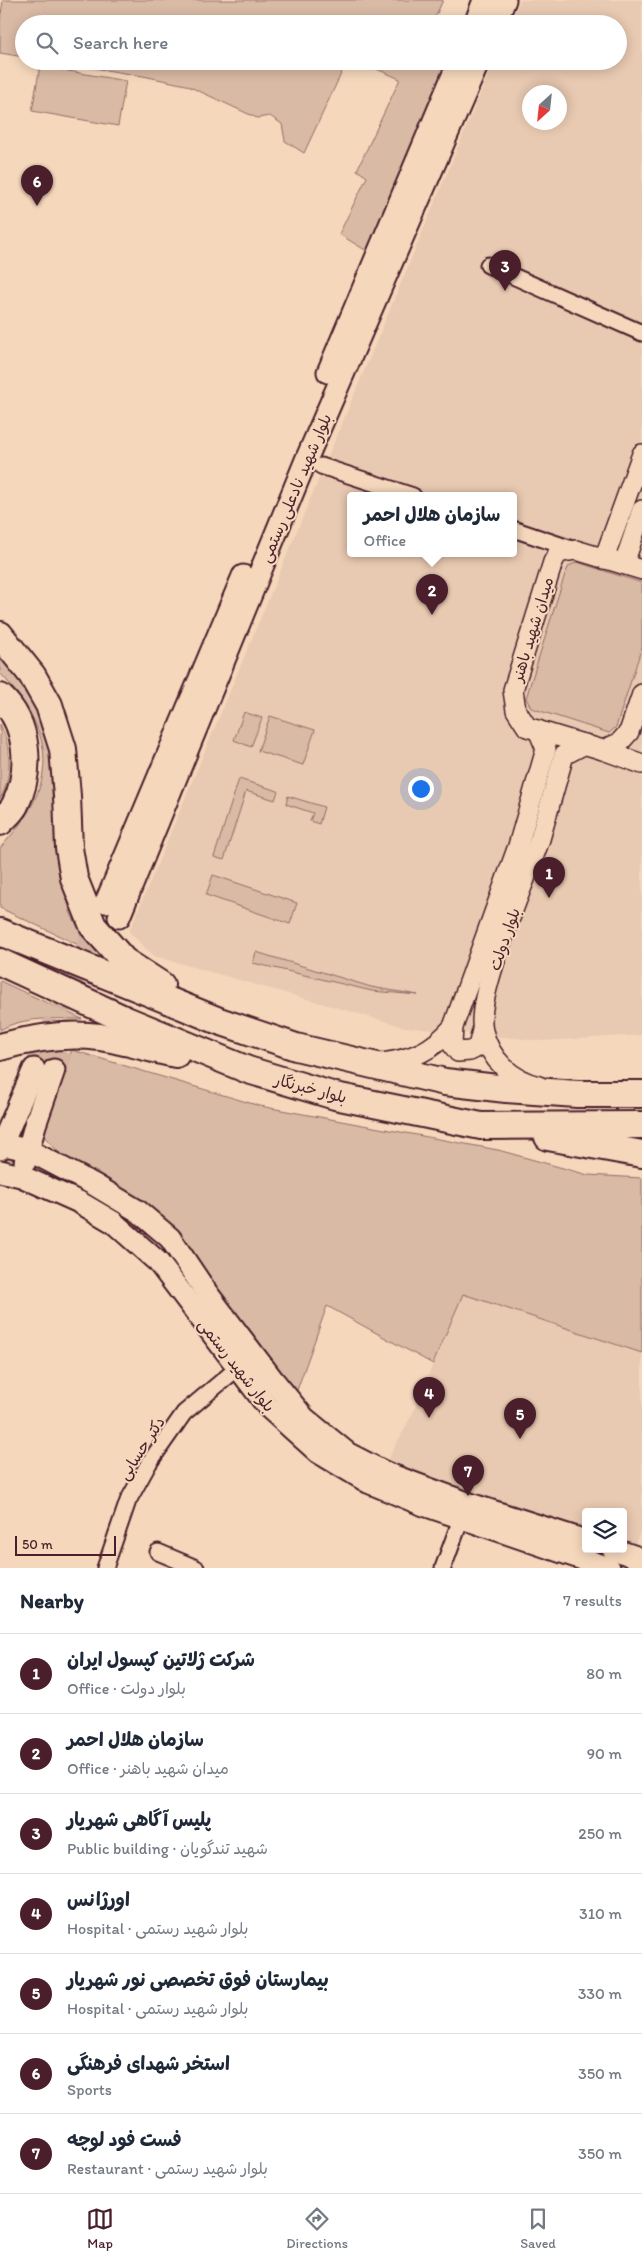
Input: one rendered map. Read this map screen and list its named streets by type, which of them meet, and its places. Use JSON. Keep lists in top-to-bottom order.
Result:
{
  "streets": {
    "highway": ["بلوار خبرنگار"],
    "main road": ["بلوار شهید نادعلی رستمی", "بلوار شهید رستمی"],
    "street": ["میدان شهید باهنر", "بلوار دولت", "دکتر حسابی"]
  },
  "crossings": [
    ["میدان شهید باهنر", "بلوار دولت"],
    ["بلوار شهید رستمی", "دکتر حسابی"]
  ],
  "scale_bar": "50 m",
  "north": "bottom left",
  "page": {
    "search": "Search here",
    "pins": [
      "6",
      "3",
      "2",
      "1",
      "4",
      "5",
      "7"
    ],
    "popup": ["سازمان هلال احمر", "Office"],
    "scale": "50 m",
    "heading": ["Nearby", "7 results"],
    "list": [
      {
        "mark": "1",
        "name": "شرکت ژلاتین کپسول ایران",
        "note": "Office · بلوار دولت",
        "value": "80 m"
      },
      {
        "mark": "2",
        "name": "سازمان هلال احمر",
        "note": "Office · میدان شهید باهنر",
        "value": "90 m"
      },
      {
        "mark": "3",
        "name": "پلیس آگاهی شهریار",
        "note": "Public building · شهید تندگویان",
        "value": "250 m"
      },
      {
        "mark": "4",
        "name": "اورژانس",
        "note": "Hospital · بلوار شهید رستمی",
        "value": "310 m"
      },
      {
        "mark": "5",
        "name": "بیمارستان فوق تخصصی نور شهریار",
        "note": "Hospital · بلوار شهید رستمی",
        "value": "330 m"
      },
      {
        "mark": "6",
        "name": "استخر شهدای فرهنگی",
        "note": "Sports",
        "value": "350 m"
      },
      {
        "mark": "7",
        "name": "فست فود لوچه",
        "note": "Restaurant · بلوار شهید رستمی",
        "value": "350 m"
      }
    ],
    "nav": ["Map", "Directions", "Saved"]
  }
}
